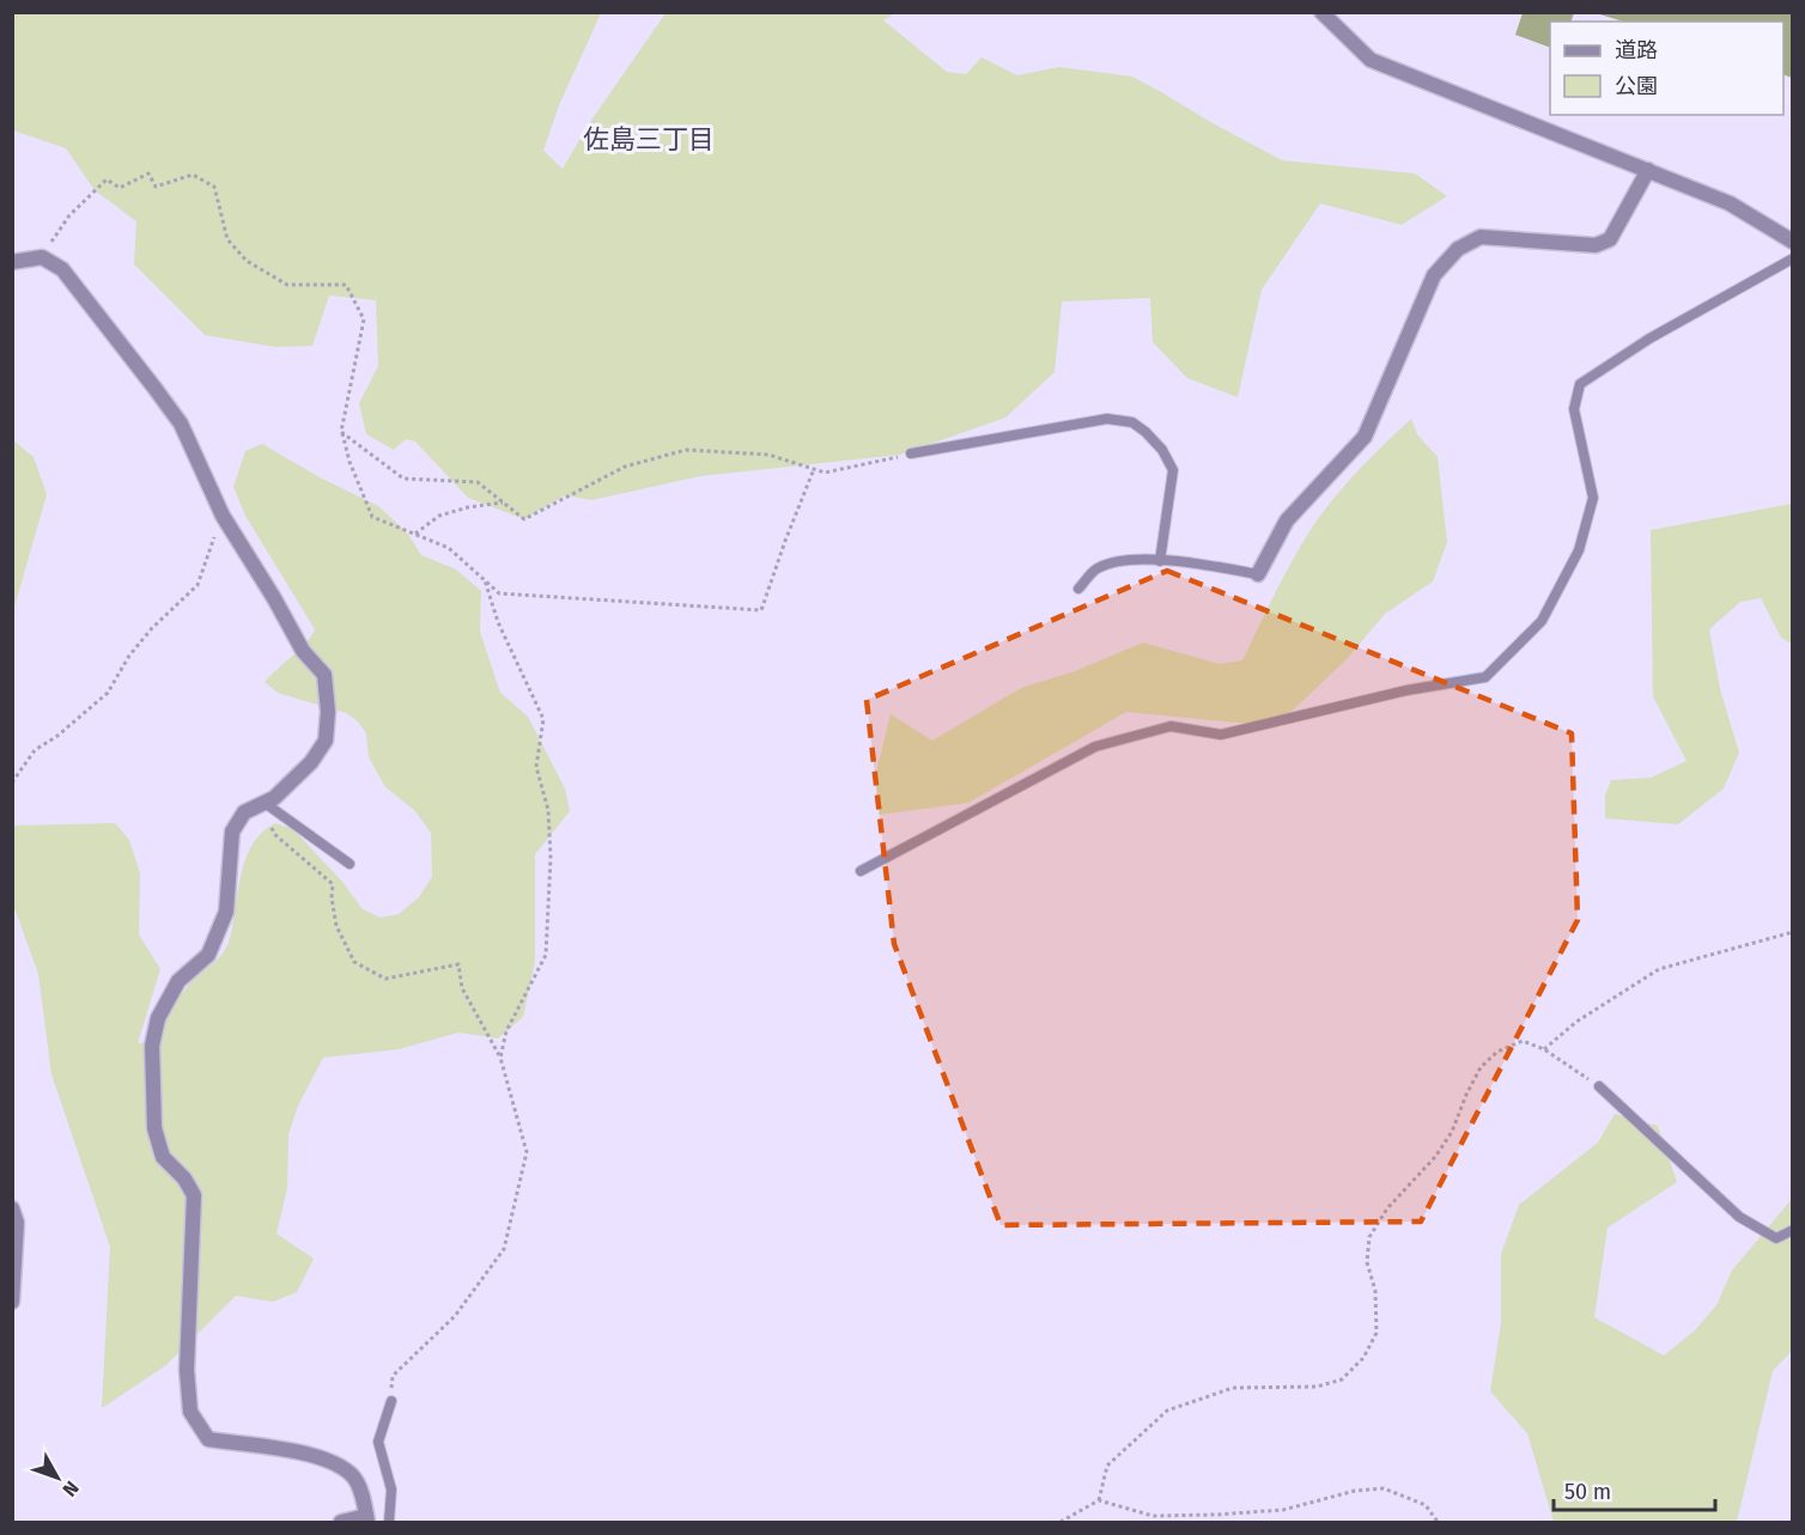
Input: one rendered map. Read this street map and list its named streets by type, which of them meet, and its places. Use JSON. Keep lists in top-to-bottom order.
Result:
{
  "districts": ["佐島三丁目"],
  "legend": ["道路", "公園"],
  "scale_bar": "50 m",
  "north": "bottom right"
}
